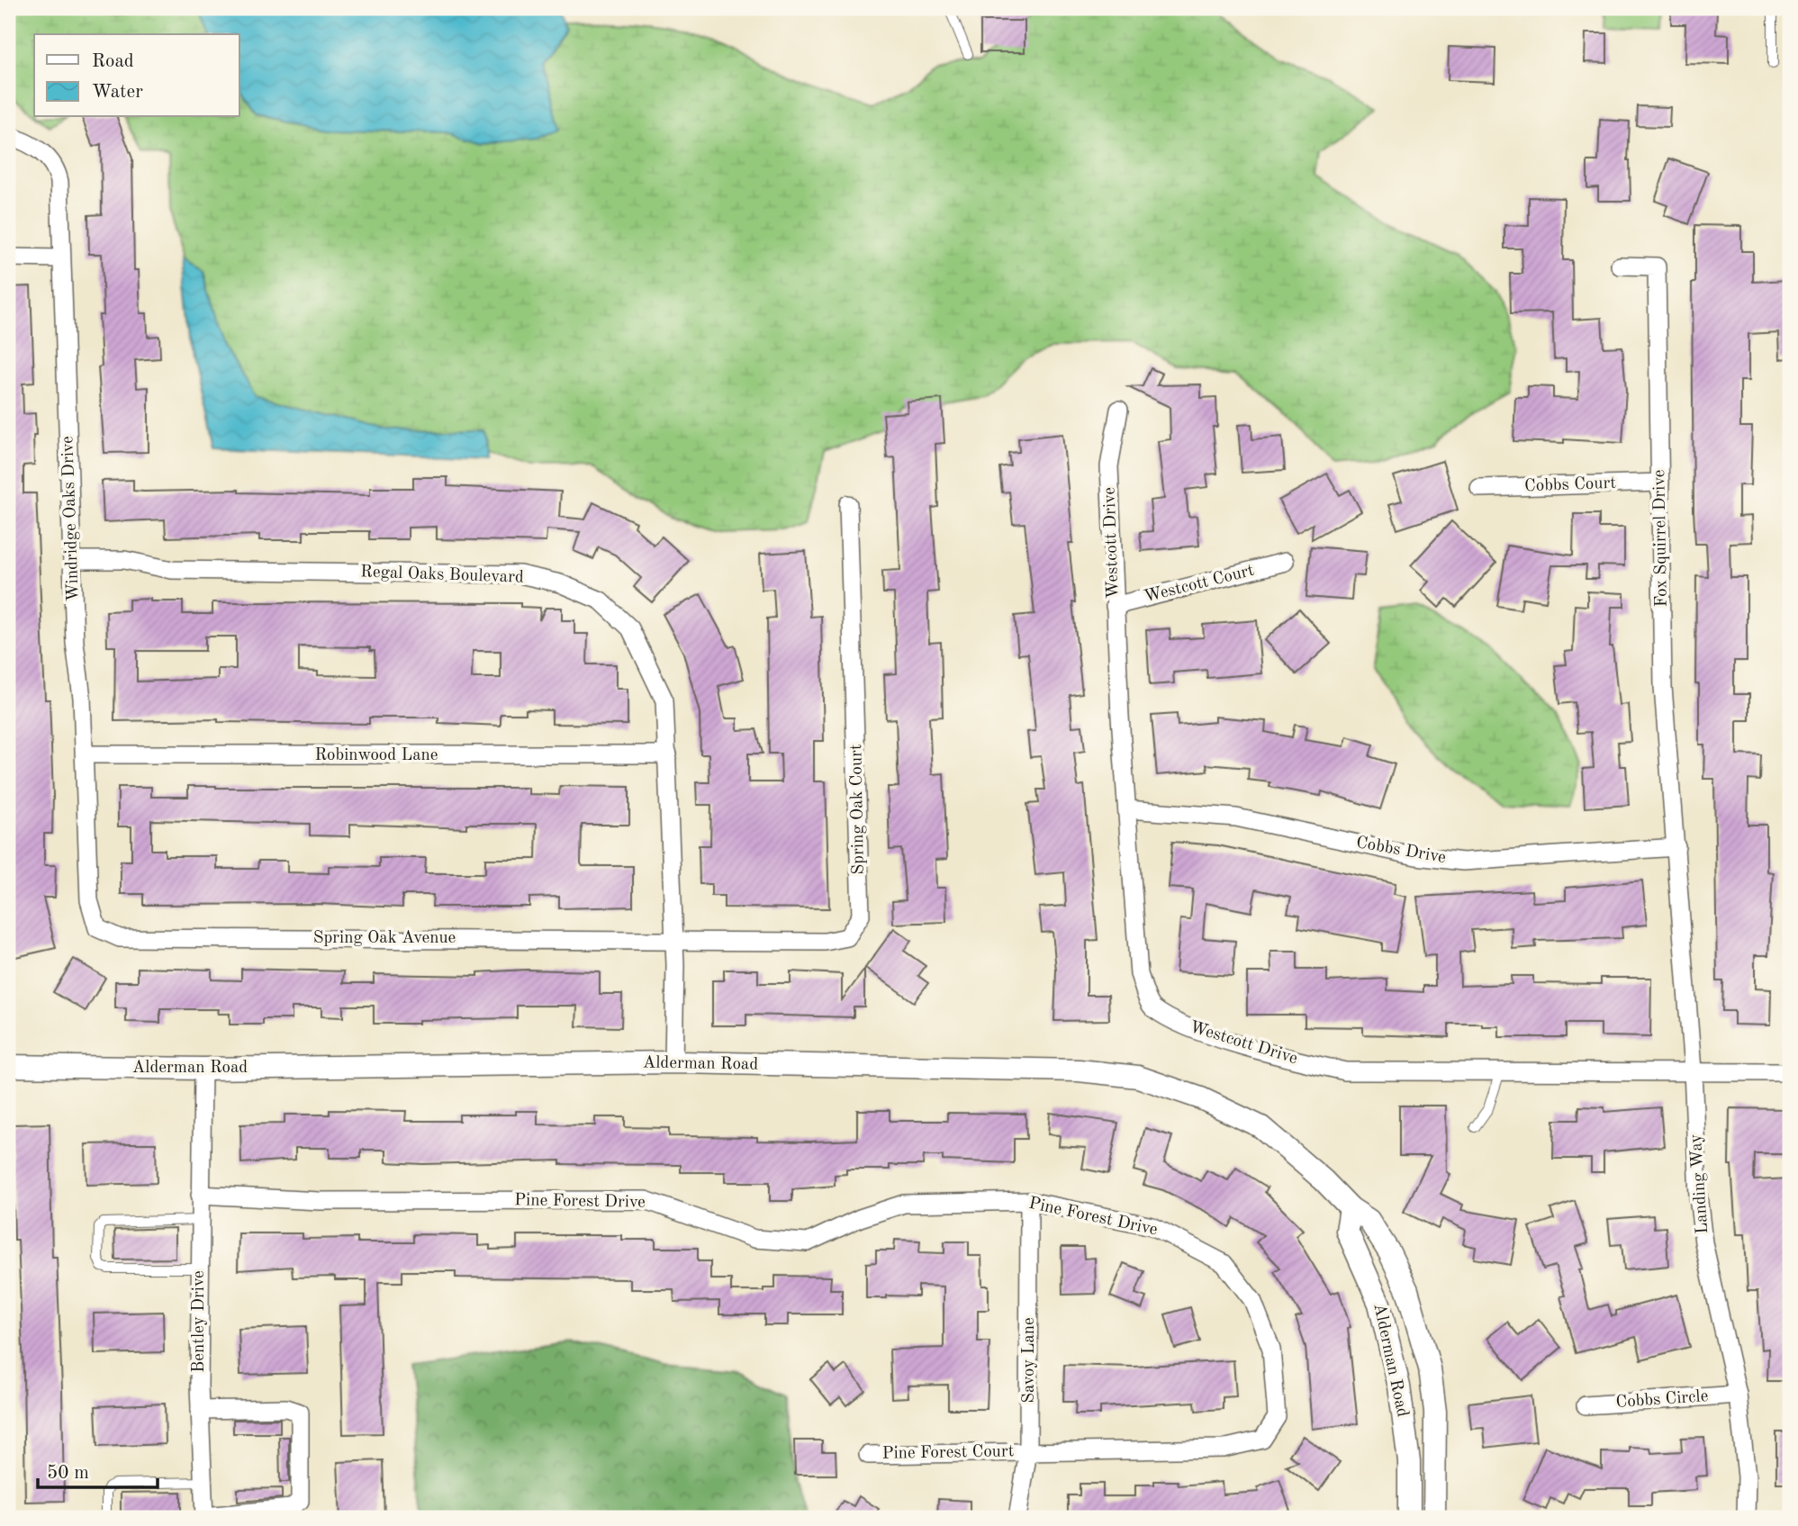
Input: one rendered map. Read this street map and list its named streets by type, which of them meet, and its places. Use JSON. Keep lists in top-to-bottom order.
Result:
{
  "streets": {
    "street": [
      "Cobbs Court",
      "Windridge Oaks Drive",
      "Fox Squirrel Drive",
      "Westcott Drive",
      "Regal Oaks Boulevard",
      "Westcott Court",
      "Robinwood Lane",
      "Spring Oak Court",
      "Cobbs Drive",
      "Spring Oak Avenue",
      "Alderman Road",
      "Landing Way",
      "Pine Forest Drive",
      "Bentley Drive",
      "Savoy Lane",
      "Cobbs Circle",
      "Pine Forest Court"
    ]
  },
  "crossings": [
    ["Cobbs Court", "Fox Squirrel Drive"],
    ["Windridge Oaks Drive", "Regal Oaks Boulevard"],
    ["Windridge Oaks Drive", "Robinwood Lane"],
    ["Windridge Oaks Drive", "Spring Oak Avenue"],
    ["Fox Squirrel Drive", "Cobbs Drive"],
    ["Fox Squirrel Drive", "Landing Way"],
    ["Westcott Drive", "Westcott Court"],
    ["Westcott Drive", "Cobbs Drive"],
    ["Westcott Drive", "Landing Way"],
    ["Regal Oaks Boulevard", "Robinwood Lane"],
    ["Regal Oaks Boulevard", "Spring Oak Court"],
    ["Regal Oaks Boulevard", "Spring Oak Avenue"],
    ["Regal Oaks Boulevard", "Alderman Road"],
    ["Spring Oak Court", "Spring Oak Avenue"],
    ["Cobbs Drive", "Landing Way"],
    ["Alderman Road", "Bentley Drive"],
    ["Landing Way", "Cobbs Circle"],
    ["Pine Forest Drive", "Bentley Drive"],
    ["Pine Forest Drive", "Savoy Lane"],
    ["Pine Forest Drive", "Pine Forest Court"],
    ["Savoy Lane", "Pine Forest Court"]
  ],
  "legend": ["Road", "Water"],
  "scale_bar": "50 m"
}
